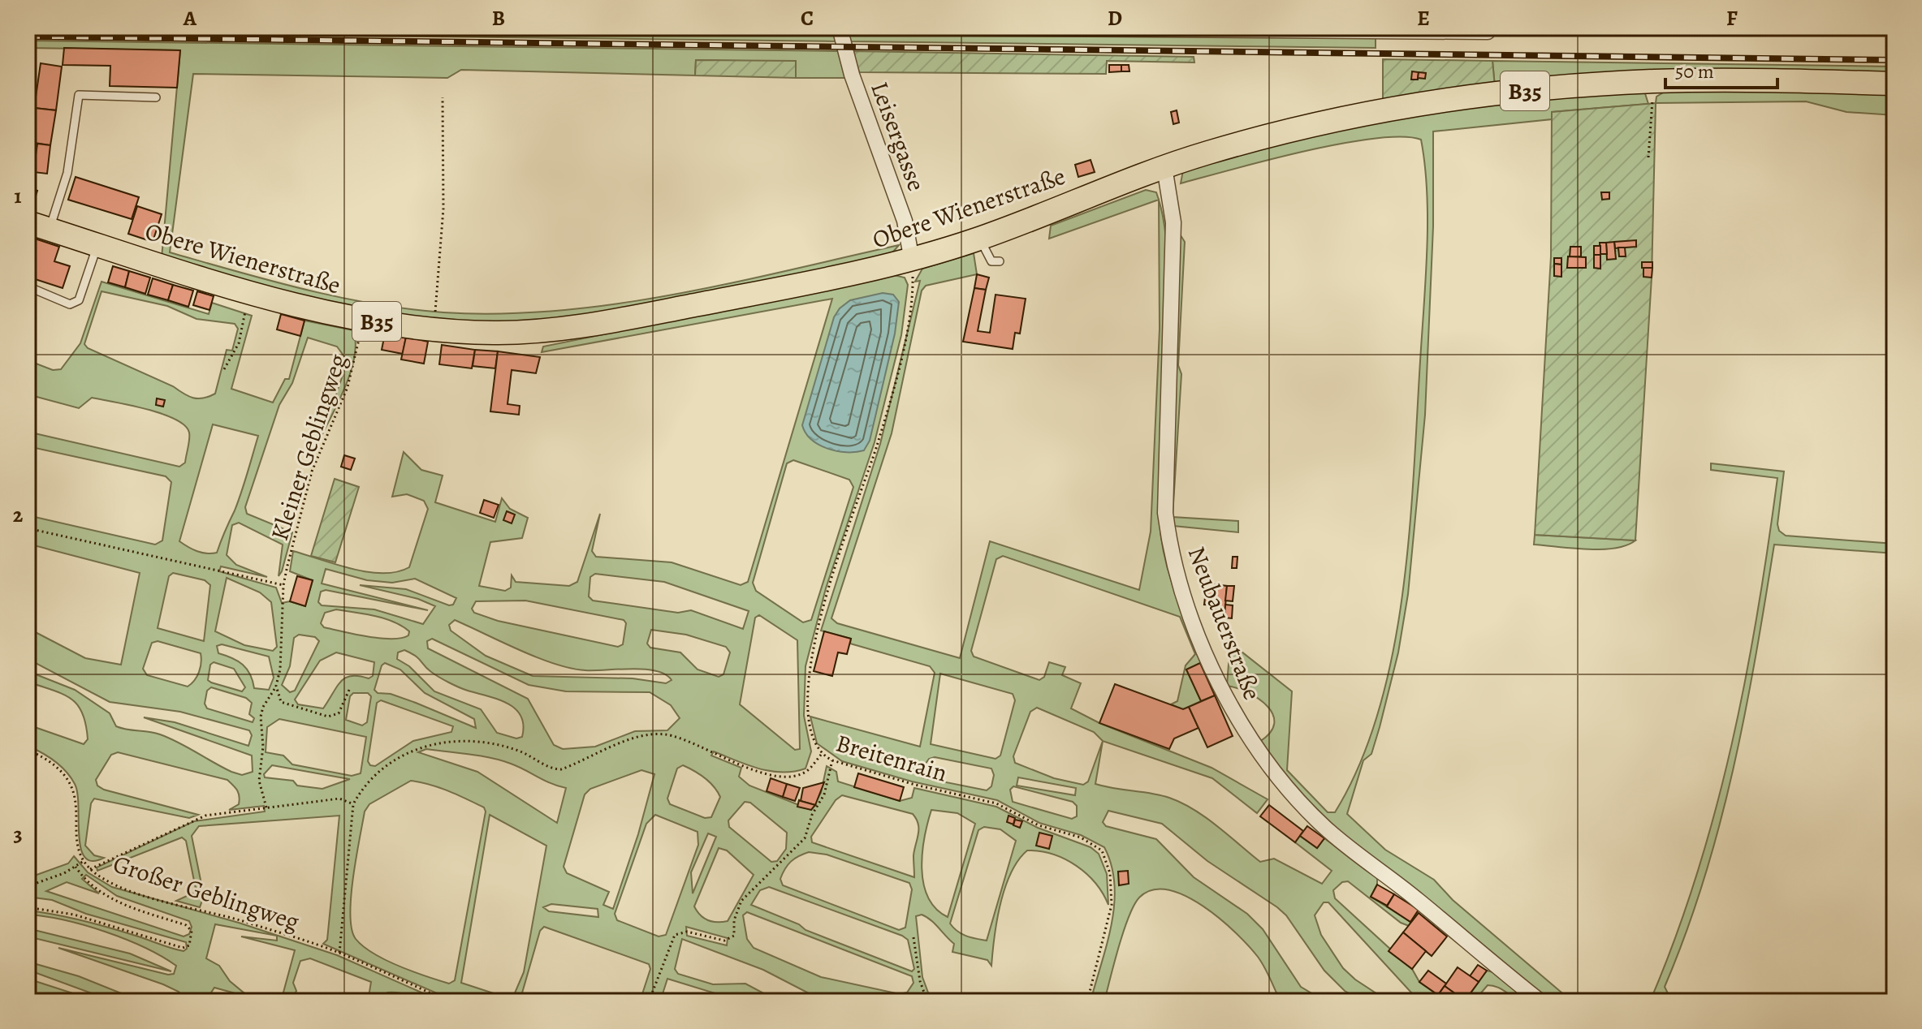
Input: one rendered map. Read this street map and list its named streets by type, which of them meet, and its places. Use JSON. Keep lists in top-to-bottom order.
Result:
{
  "streets": {
    "main road": ["B35", "Obere Wienerstraße"],
    "street": ["Leisergasse", "Neubauerstraße"],
    "path": ["Kleiner Geblingweg", "Breitenrain", "Großer Geblingweg"]
  },
  "crossings": [
    ["Leisergasse", "Obere Wienerstraße"],
    ["Leisergasse", "Breitenrain"],
    ["Obere Wienerstraße", "Kleiner Geblingweg"],
    ["Obere Wienerstraße", "Neubauerstraße"],
    ["Obere Wienerstraße", "Breitenrain"]
  ],
  "scale_bar": "50 m",
  "grid": {
    "columns": [
      "A",
      "B",
      "C",
      "D",
      "E",
      "F"
    ],
    "rows": ["1", "2", "3"]
  }
}
